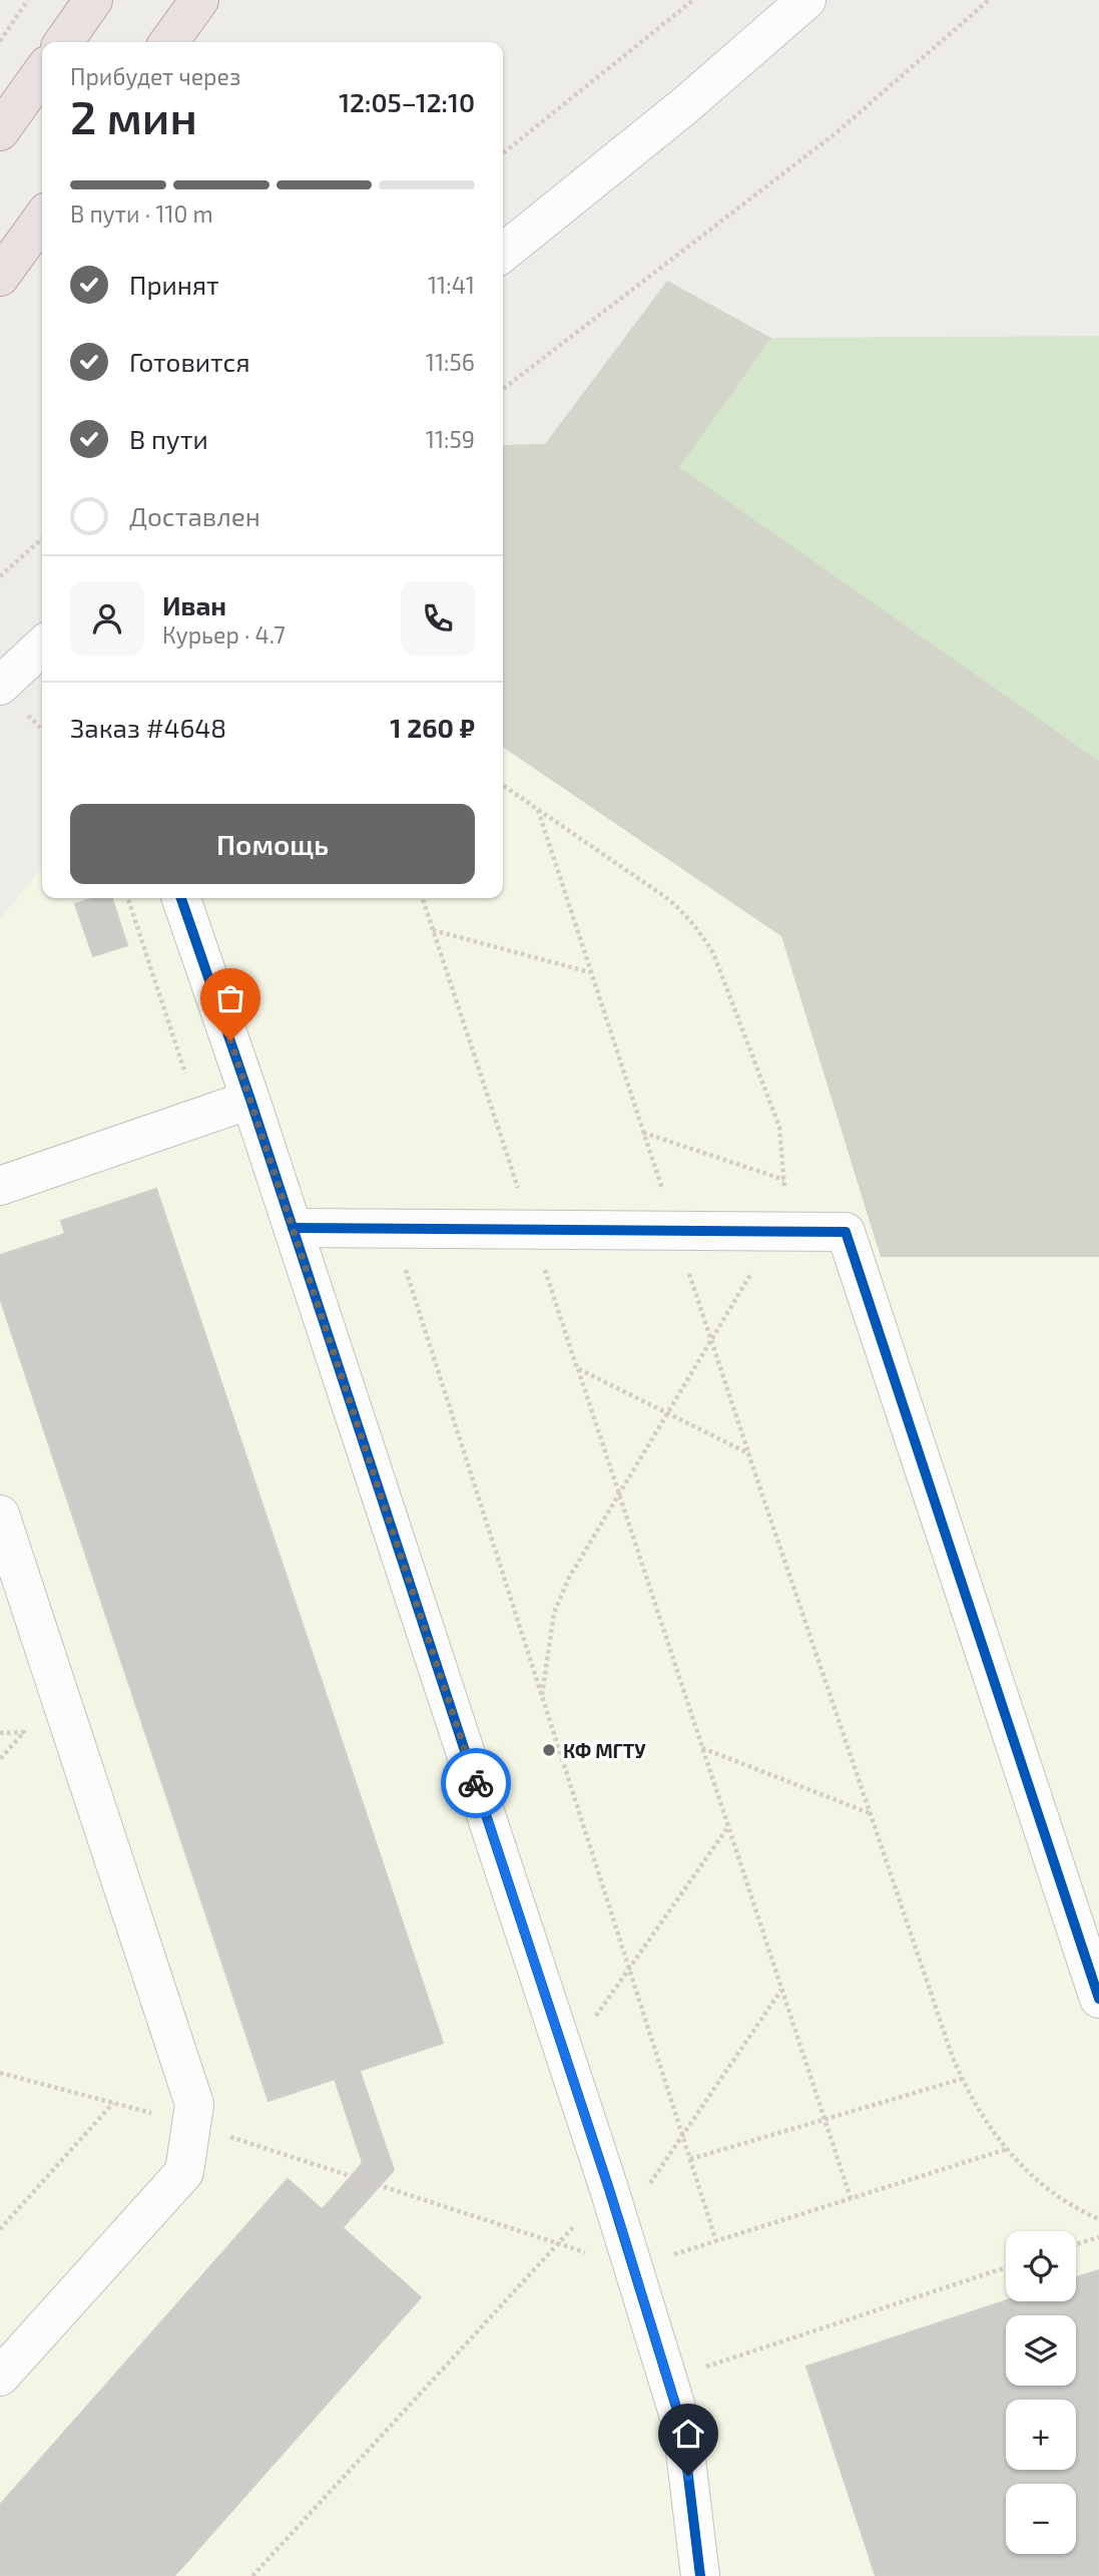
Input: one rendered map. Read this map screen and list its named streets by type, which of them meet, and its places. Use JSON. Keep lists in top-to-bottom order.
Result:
{
  "places": ["КФ МГТУ"],
  "page": {
    "heading": ["2 мин", "Прибудет через", "12:05–12:10"],
    "panel": [
      "Иван",
      "Курьер · 4.7",
      "Заказ #4648",
      "1 260 ₽"
    ],
    "bar": "В пути · 110 m",
    "list": [
      ["Принят", "11:41"],
      ["Готовится", "11:56"],
      ["В пути", "11:59"],
      "Доставлен"
    ],
    "buttons": "Помощь",
    "map_buttons": ["+", "−"]
  }
}
